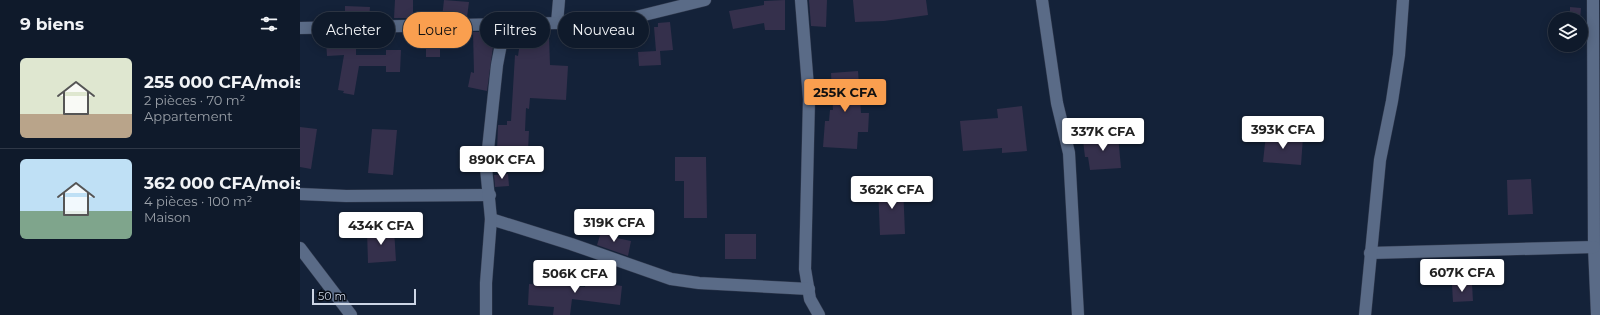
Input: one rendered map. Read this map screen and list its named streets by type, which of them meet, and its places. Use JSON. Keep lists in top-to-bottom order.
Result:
{
  "scale_bar": "50 m",
  "page": {
    "heading": "9 biens",
    "chip": [
      "Acheter",
      "Louer",
      "Filtres",
      "Nouveau"
    ],
    "list": [
      {
        "name": "255 000 CFA/mois",
        "note": "2 pièces · 70 m² · Appartement"
      },
      {
        "name": "362 000 CFA/mois",
        "note": "4 pièces · 100 m² · Maison"
      }
    ],
    "price": [
      "255K CFA",
      "393K CFA",
      "337K CFA",
      "890K CFA",
      "362K CFA",
      "319K CFA",
      "434K CFA",
      "607K CFA",
      "506K CFA"
    ],
    "scale": "50 m"
  }
}
